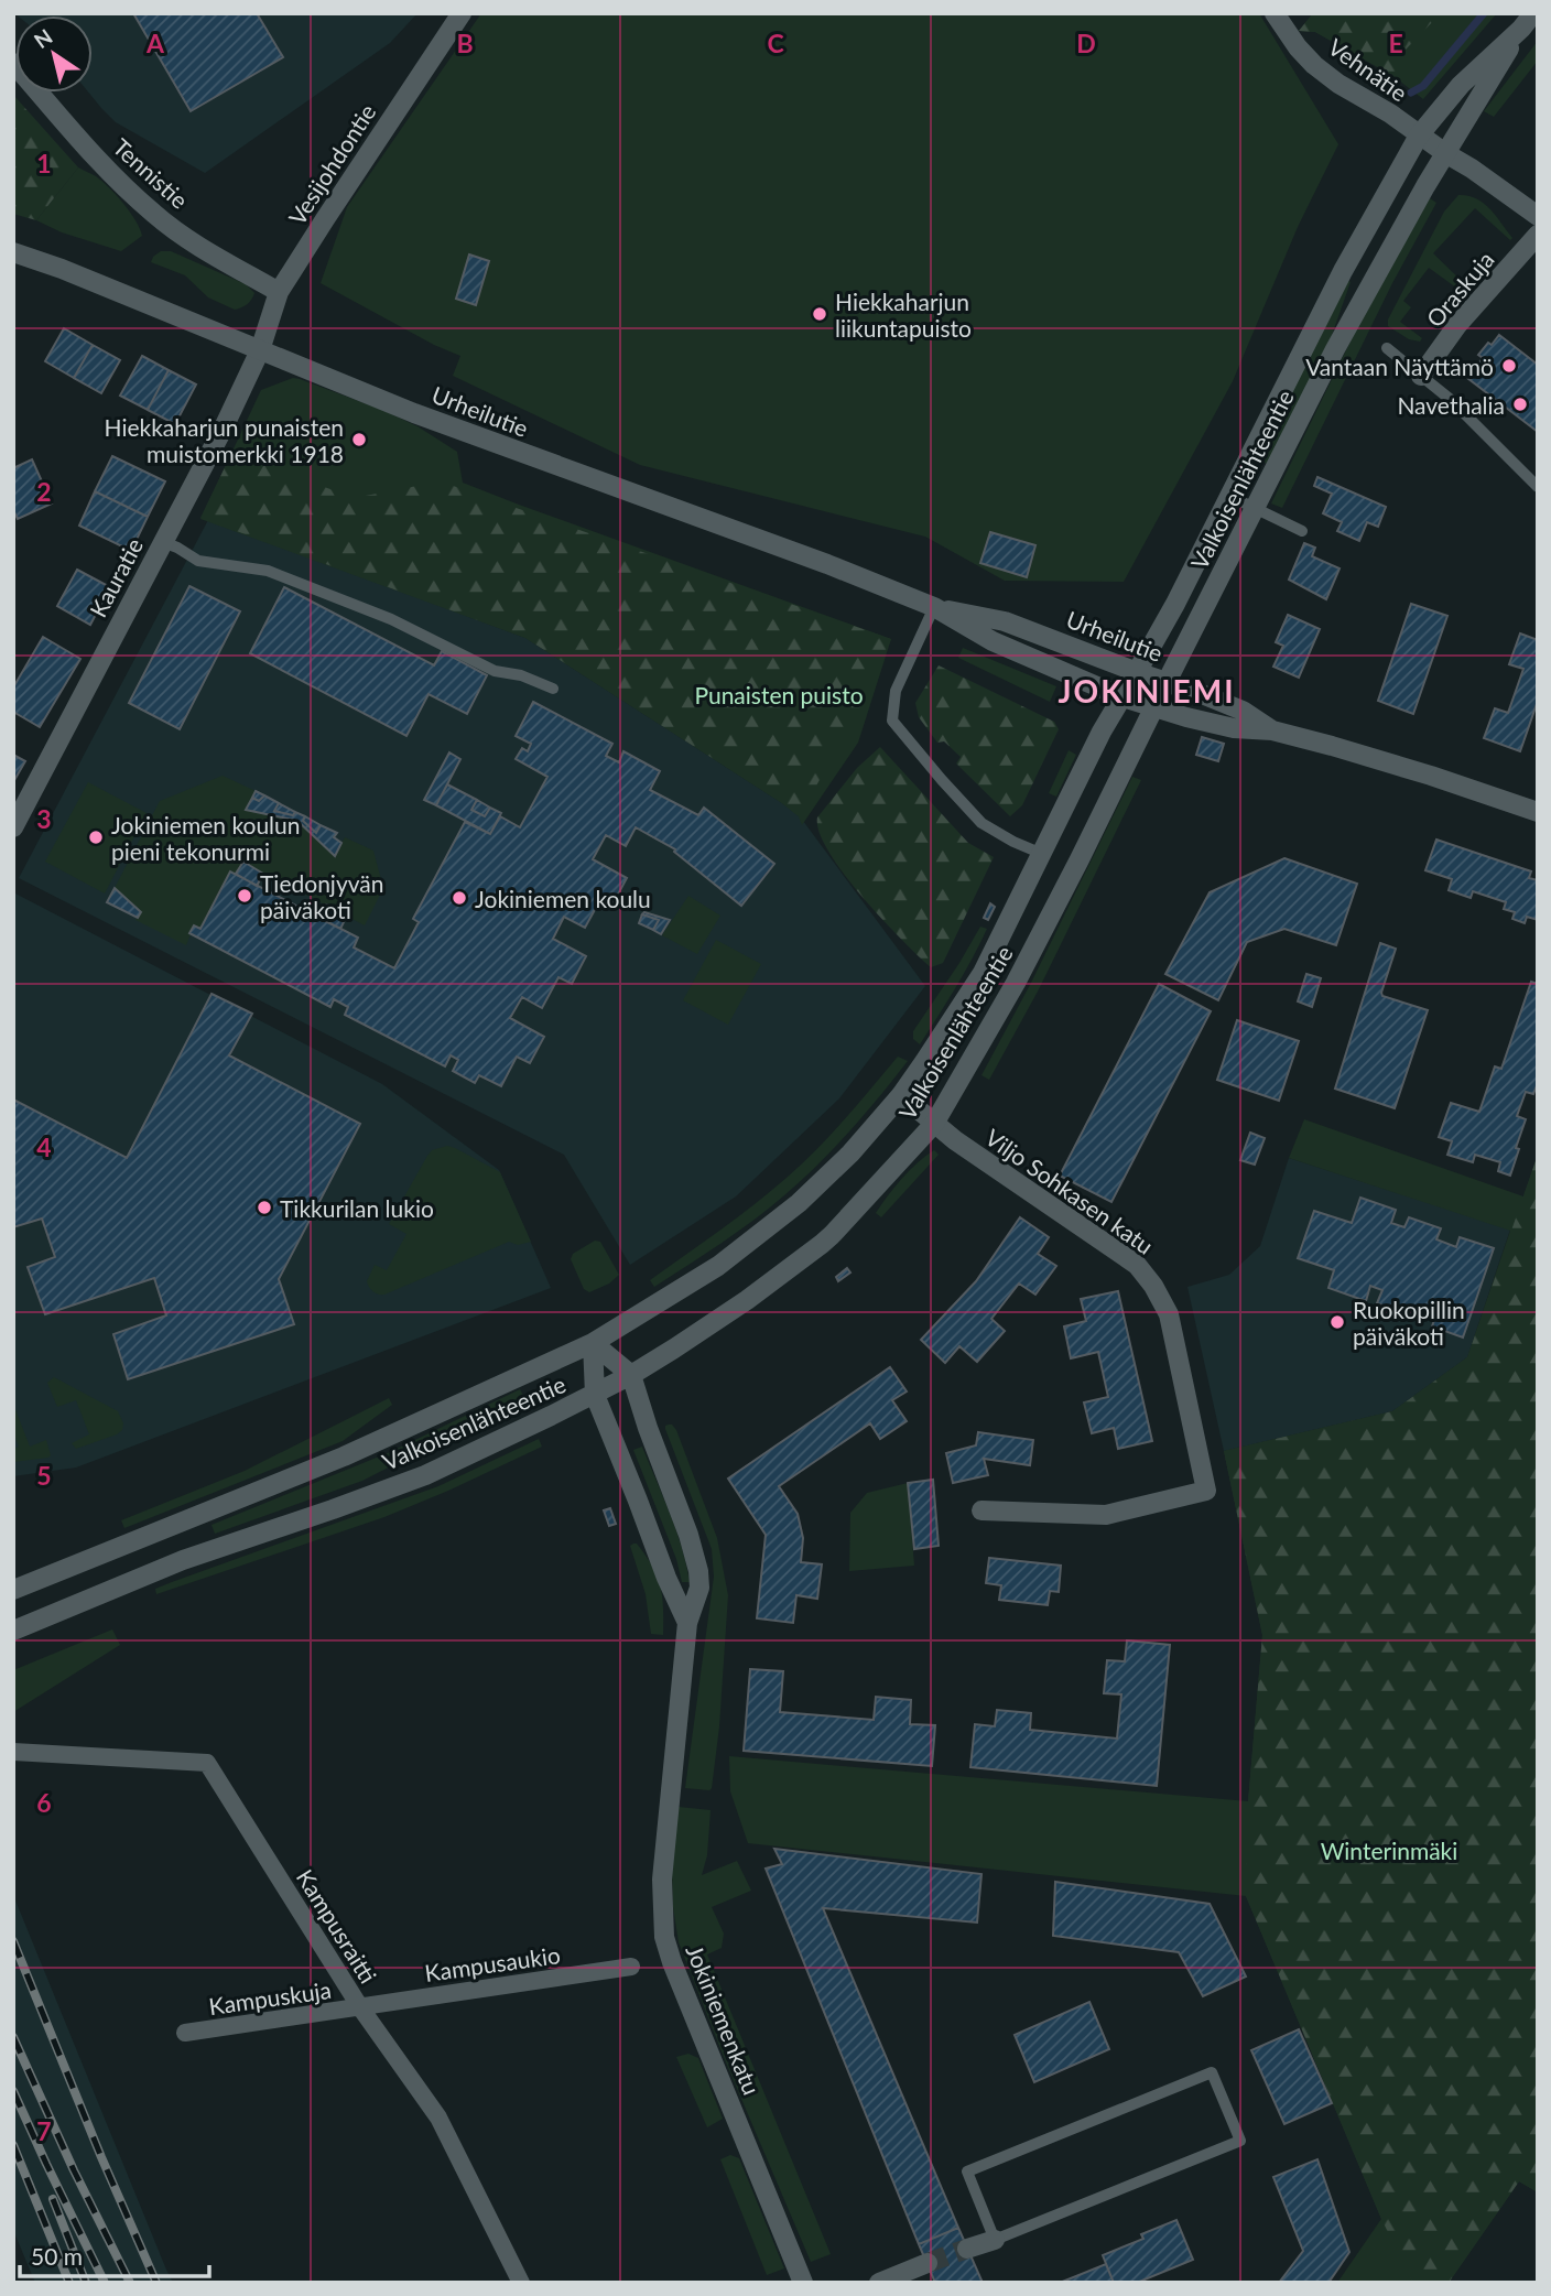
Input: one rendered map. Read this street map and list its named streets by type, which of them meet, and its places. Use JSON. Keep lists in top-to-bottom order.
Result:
{
  "streets": {
    "main road": [
      "Vehnätie",
      "Vesijohdontie",
      "Tennistie",
      "Oraskuja",
      "Urheilutie",
      "Valkoisenlähteentie",
      "Kauratie",
      "Viljo Sohkasen katu",
      "Jokiniemenkatu"
    ],
    "street": ["Kampusraitti", "Kampusaukio", "Kampuskuja"]
  },
  "crossings": [
    ["Vehnätie", "Valkoisenlähteentie"],
    ["Vesijohdontie", "Tennistie"],
    ["Vesijohdontie", "Urheilutie"],
    ["Vesijohdontie", "Kauratie"],
    ["Urheilutie", "Valkoisenlähteentie"],
    ["Urheilutie", "Kauratie"],
    ["Valkoisenlähteentie", "Viljo Sohkasen katu"],
    ["Valkoisenlähteentie", "Jokiniemenkatu"],
    ["Kampusraitti", "Kampusaukio"],
    ["Kampusraitti", "Kampuskuja"],
    ["Kampusaukio", "Kampuskuja"]
  ],
  "districts": ["JOKINIEMI"],
  "parks": ["Punaisten puisto", "Winterinmäki"],
  "places": [
    "Hiekkaharjun liikuntapuisto",
    "Vantaan Näyttämö",
    "Navethalia",
    "Hiekkaharjun punaisten muistomerkki 1918",
    "Jokiniemen koulun pieni tekonurmi",
    "Tiedonjyvän päiväkoti",
    "Jokiniemen koulu",
    "Tikkurilan lukio",
    "Ruokopillin päiväkoti"
  ],
  "scale_bar": "50 m",
  "north": "top left",
  "grid": {
    "columns": [
      "A",
      "B",
      "C",
      "D",
      "E"
    ],
    "rows": [
      "1",
      "2",
      "3",
      "4",
      "5",
      "6",
      "7"
    ]
  }
}
